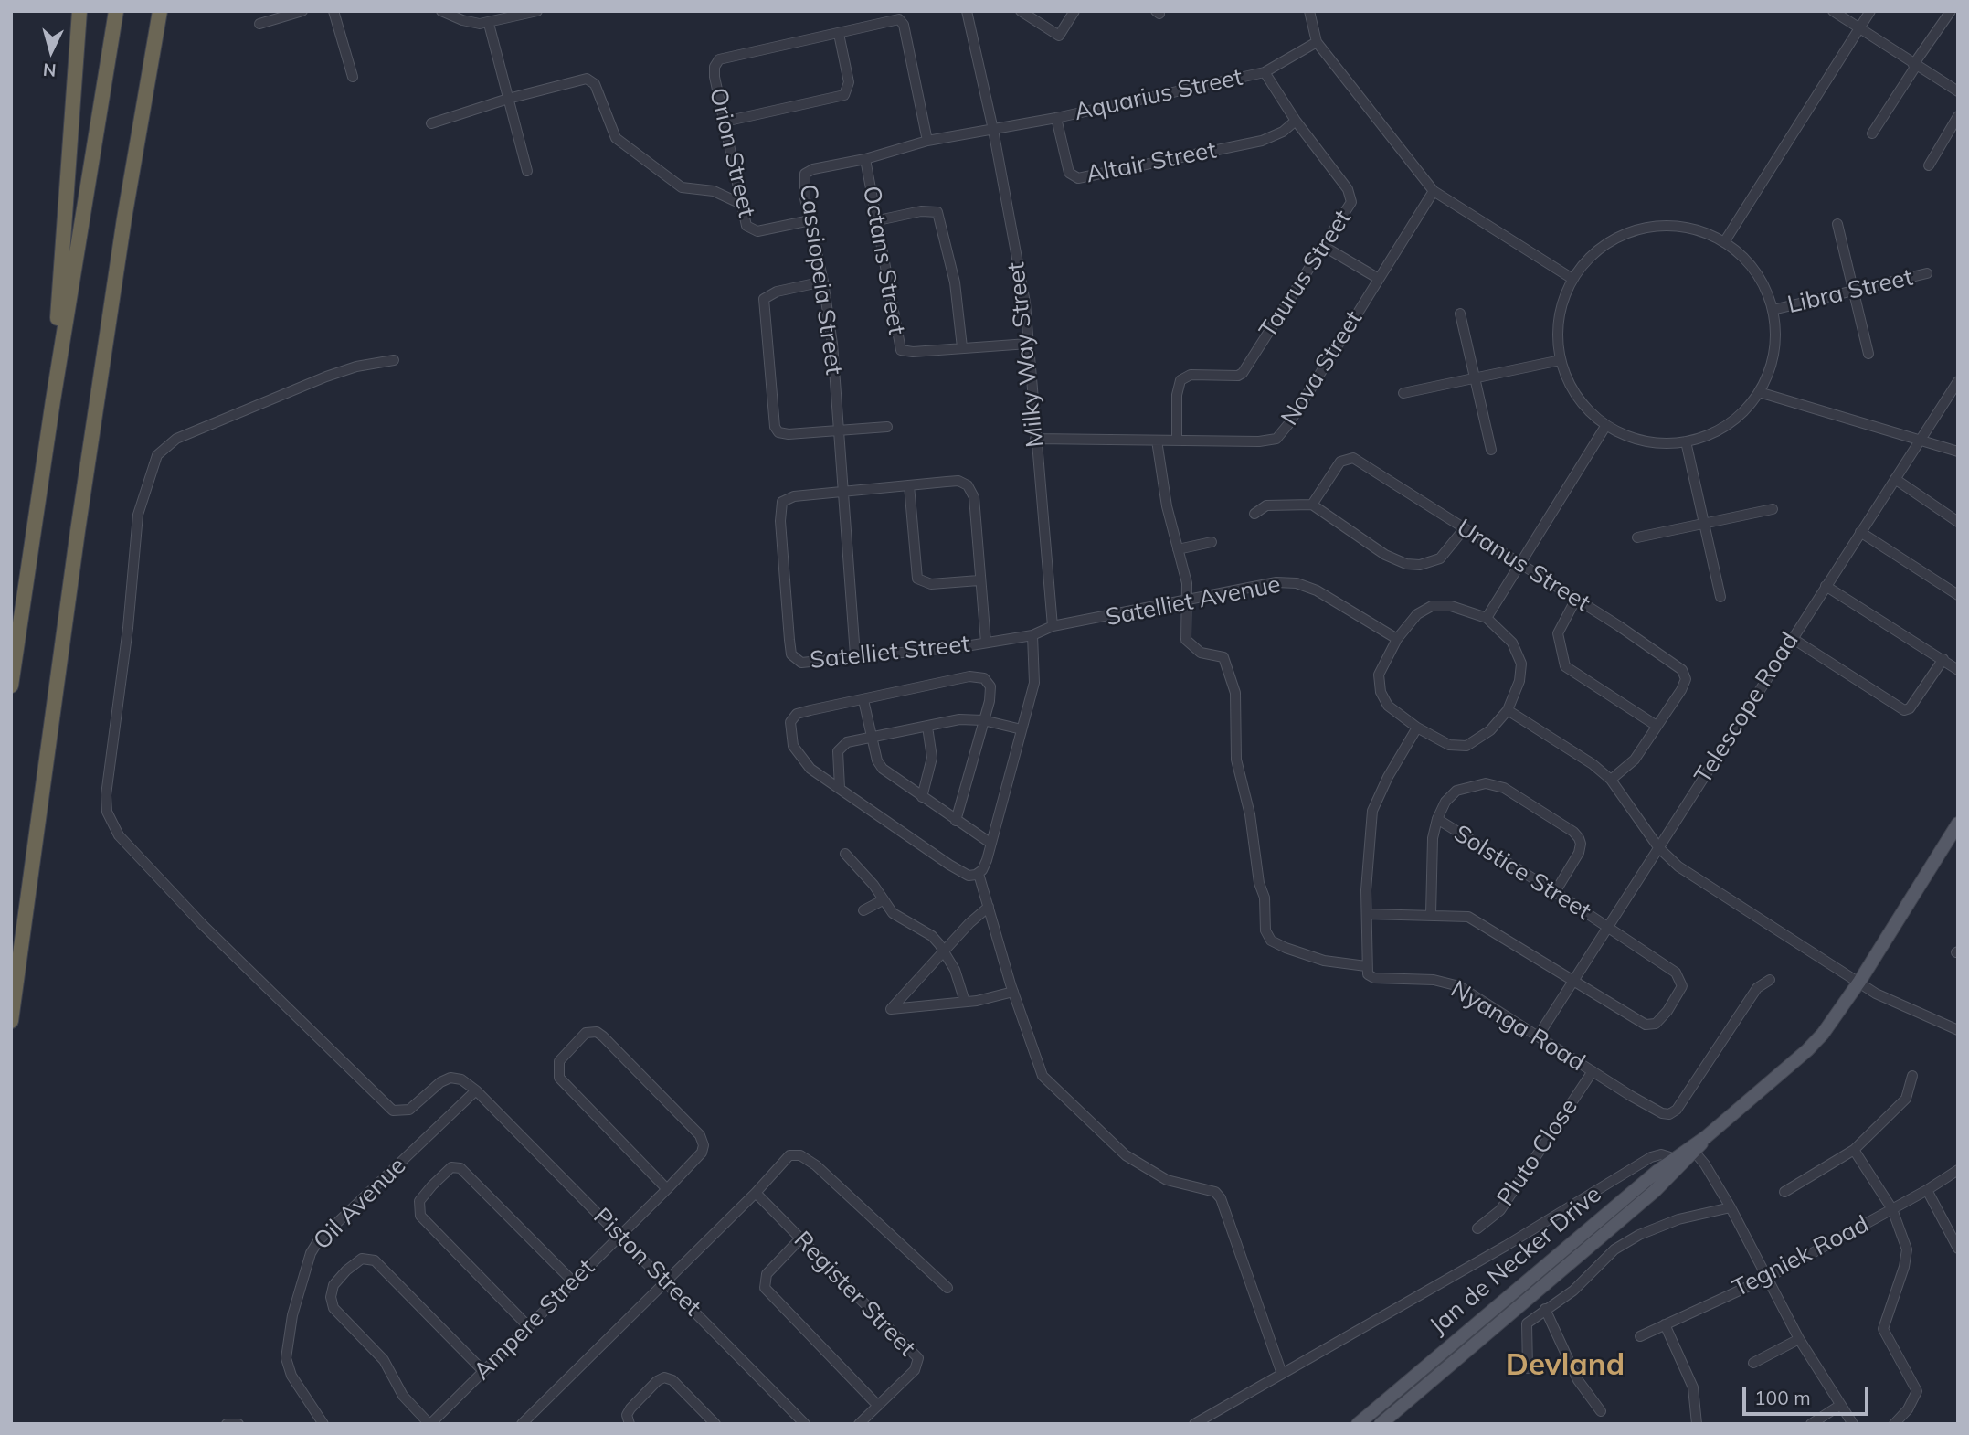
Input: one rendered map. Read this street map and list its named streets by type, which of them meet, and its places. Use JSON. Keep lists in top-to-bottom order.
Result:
{
  "streets": {
    "main road": ["Jan de Necker Drive"],
    "street": [
      "Aquarius Street",
      "Orion Street",
      "Altair Street",
      "Octans Street",
      "Taurus Street",
      "Cassiopeia Street",
      "Libra Street",
      "Milky Way Street",
      "Nova Street",
      "Uranus Street",
      "Satelliet Avenue",
      "Satelliet Street",
      "Telescope Road",
      "Solstice Street",
      "Nyanga Road",
      "Pluto Close",
      "Oil Avenue",
      "Tegniek Road",
      "Piston Street",
      "Register Street",
      "Ampere Street"
    ]
  },
  "crossings": [
    ["Aquarius Street", "Altair Street"],
    ["Aquarius Street", "Taurus Street"],
    ["Aquarius Street", "Cassiopeia Street"],
    ["Aquarius Street", "Milky Way Street"],
    ["Orion Street", "Cassiopeia Street"],
    ["Altair Street", "Taurus Street"],
    ["Octans Street", "Cassiopeia Street"],
    ["Octans Street", "Milky Way Street"],
    ["Taurus Street", "Nova Street"],
    ["Cassiopeia Street", "Milky Way Street"],
    ["Cassiopeia Street", "Satelliet Street"],
    ["Milky Way Street", "Nova Street"],
    ["Milky Way Street", "Satelliet Avenue"],
    ["Milky Way Street", "Satelliet Street"],
    ["Satelliet Avenue", "Satelliet Street"],
    ["Satelliet Avenue", "Nyanga Road"],
    ["Telescope Road", "Solstice Street"],
    ["Telescope Road", "Nyanga Road"],
    ["Nyanga Road", "Pluto Close"],
    ["Oil Avenue", "Piston Street"],
    ["Piston Street", "Ampere Street"]
  ],
  "districts": ["Devland"],
  "scale_bar": "100 m",
  "north": "bottom"
}
